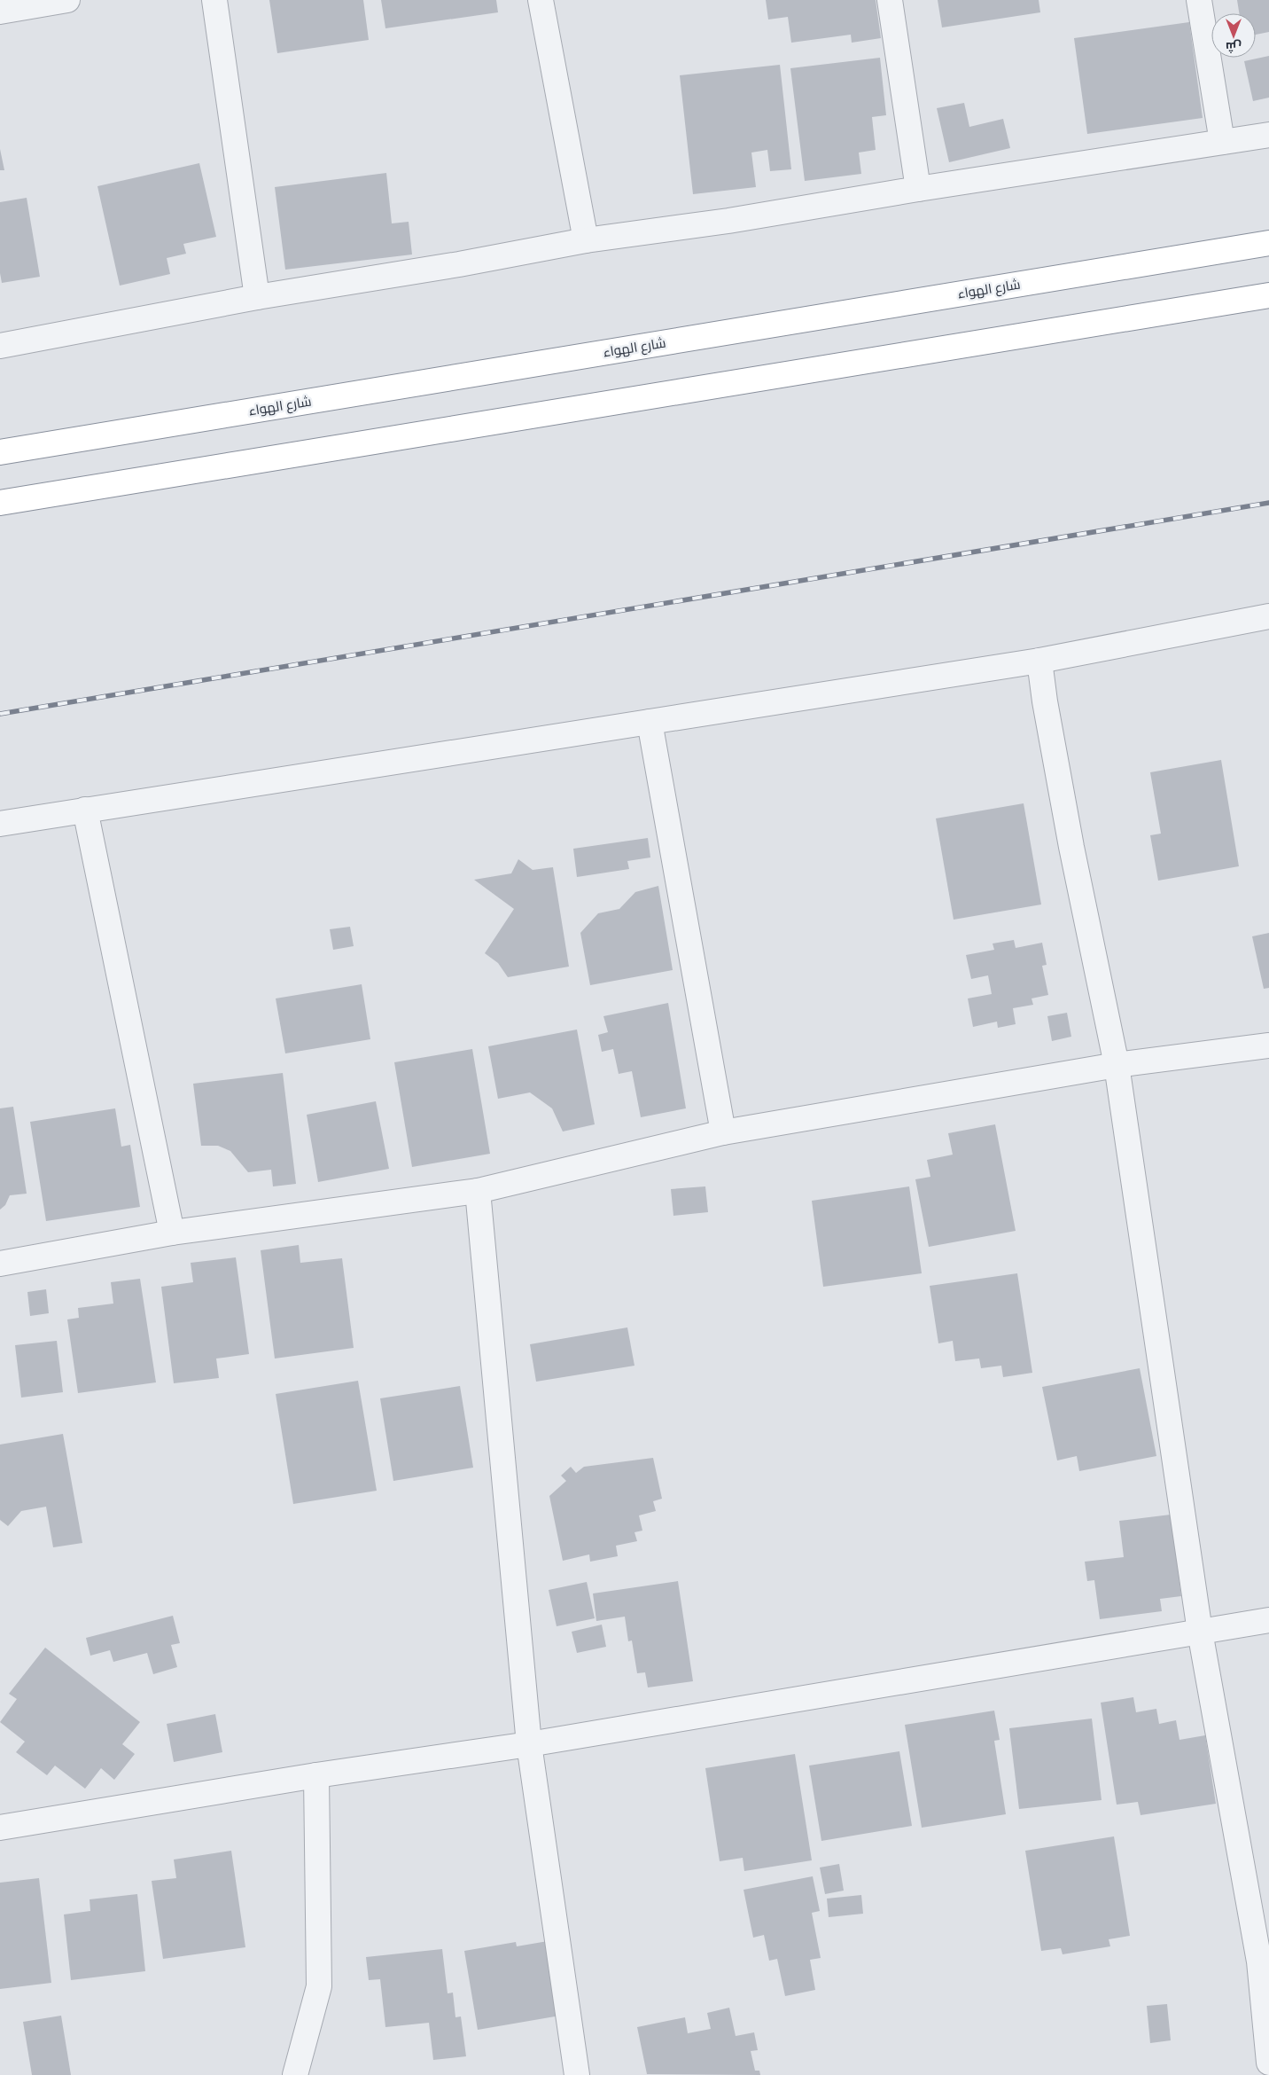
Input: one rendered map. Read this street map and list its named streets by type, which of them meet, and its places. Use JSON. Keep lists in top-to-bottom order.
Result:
{
  "streets": {
    "highway": ["شارع الهواء"]
  },
  "north": "bottom"
}
